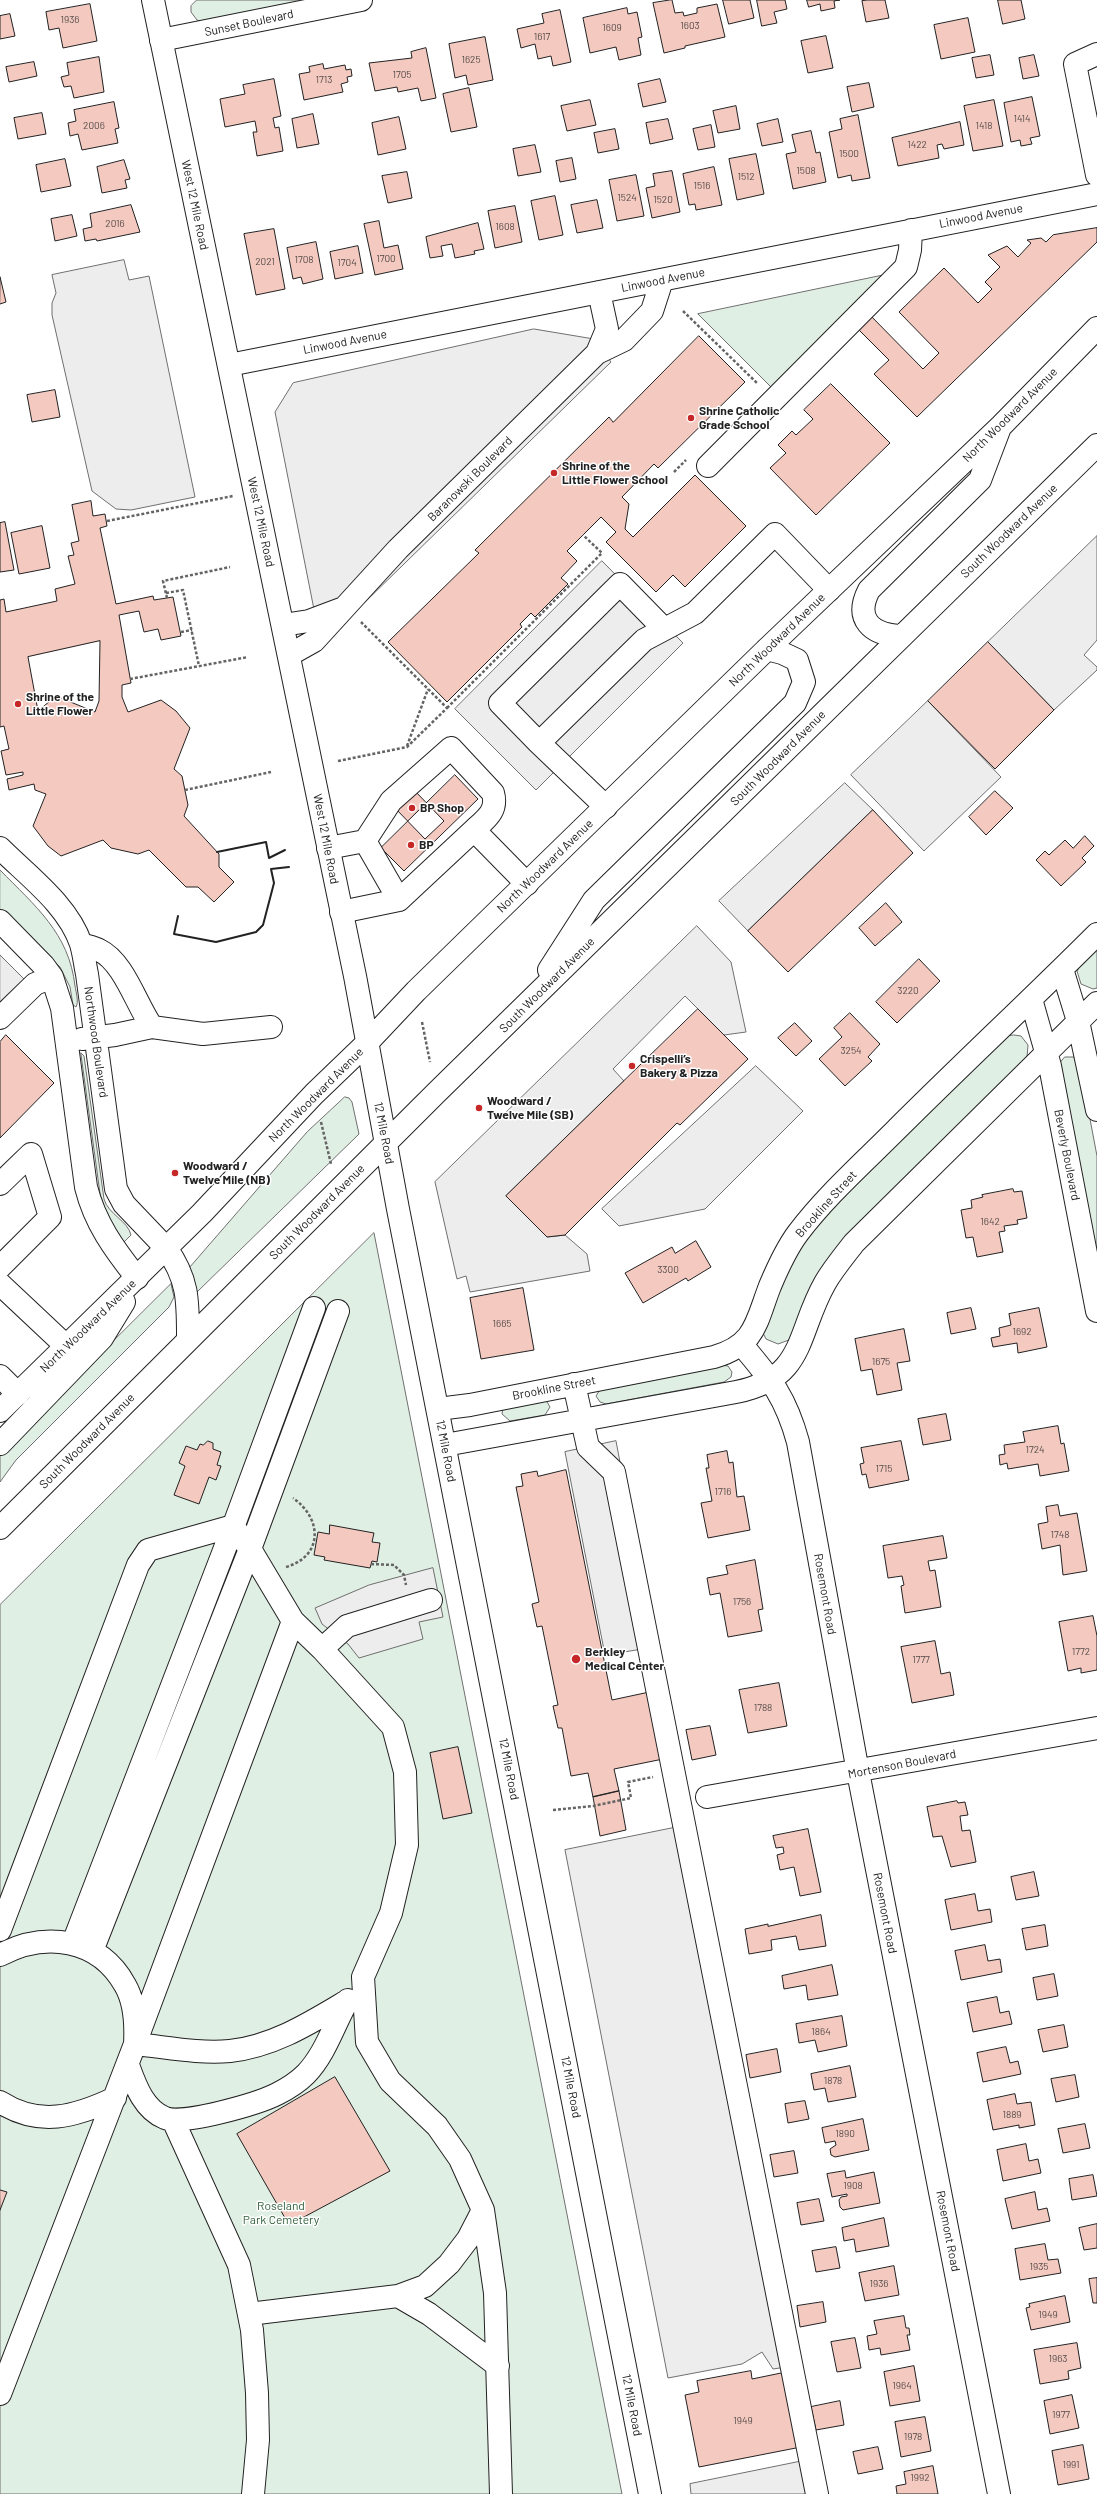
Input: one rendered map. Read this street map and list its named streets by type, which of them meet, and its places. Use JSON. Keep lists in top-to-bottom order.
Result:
{
  "streets": {
    "main road": [
      "Sunset Boulevard",
      "West 12 Mile Road",
      "Linwood Avenue",
      "North Woodward Avenue",
      "Baranowski Boulevard",
      "South Woodward Avenue",
      "Northwood Boulevard",
      "12 Mile Road",
      "Beverly Boulevard",
      "Brookline Street",
      "Rosemont Road",
      "Mortenson Boulevard"
    ]
  },
  "crossings": [
    ["Sunset Boulevard", "West 12 Mile Road"],
    ["West 12 Mile Road", "Linwood Avenue"],
    ["West 12 Mile Road", "North Woodward Avenue"],
    ["West 12 Mile Road", "Baranowski Boulevard"],
    ["West 12 Mile Road", "12 Mile Road"],
    ["Linwood Avenue", "Baranowski Boulevard"],
    ["North Woodward Avenue", "Northwood Boulevard"],
    ["North Woodward Avenue", "12 Mile Road"],
    ["South Woodward Avenue", "Northwood Boulevard"],
    ["South Woodward Avenue", "12 Mile Road"],
    ["12 Mile Road", "Brookline Street"],
    ["Beverly Boulevard", "Brookline Street"],
    ["Brookline Street", "Rosemont Road"],
    ["Rosemont Road", "Mortenson Boulevard"]
  ],
  "parks": ["Roseland Park Cemetery"],
  "places": [
    "Shrine Catholic Grade School",
    "Shrine of the Little Flower School",
    "Shrine of the Little Flower",
    "BP Shop",
    "BP",
    "Crispelli’s Bakery & Pizza",
    "Woodward / Twelve Mile (SB)",
    "Woodward / Twelve Mile (NB)",
    "Berkley Medical Center"
  ],
  "house_numbers": [
    "1936",
    "1603",
    "1609",
    "1617",
    "1625",
    "1705",
    "1713",
    "1414",
    "2006",
    "1418",
    "1422",
    "1500",
    "1508",
    "1512",
    "1516",
    "1524",
    "1520",
    "2016",
    "1608",
    "1700",
    "1708",
    "2021",
    "1704",
    "3220",
    "3254",
    "1642",
    "3300",
    "1665",
    "1692",
    "1675",
    "1724",
    "1715",
    "1716",
    "1748",
    "1756",
    "1772",
    "1777",
    "1788",
    "1864",
    "1878",
    "1889",
    "1890",
    "1908",
    "1935",
    "1936",
    "1949",
    "1963",
    "1964",
    "1977",
    "1949",
    "1978",
    "1991",
    "1992"
  ]
}
